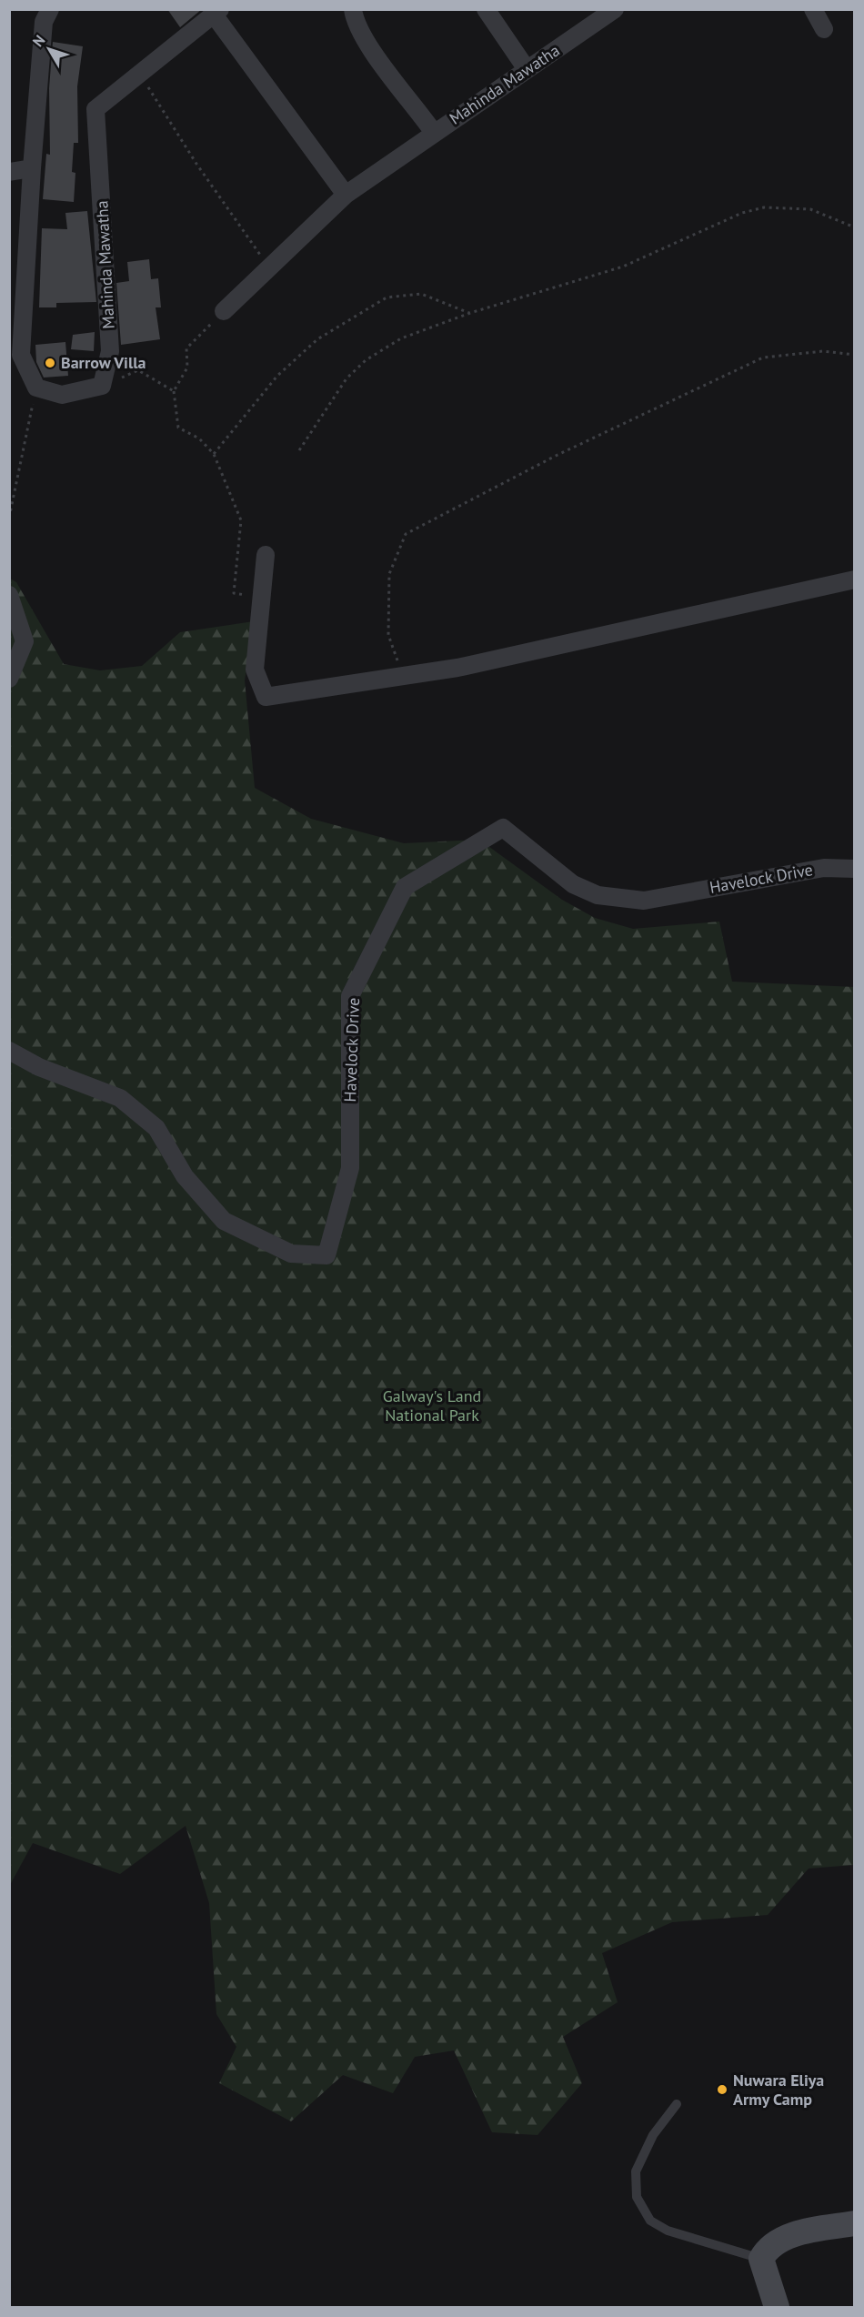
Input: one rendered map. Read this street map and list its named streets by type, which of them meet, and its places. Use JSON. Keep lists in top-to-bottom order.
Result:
{
  "streets": {
    "street": ["Mahinda Mawatha", "Havelock Drive"]
  },
  "parks": ["Galway's Land National Park"],
  "places": ["Barrow Villa", "Nuwara Eliya Army Camp"],
  "north": "top left"
}
